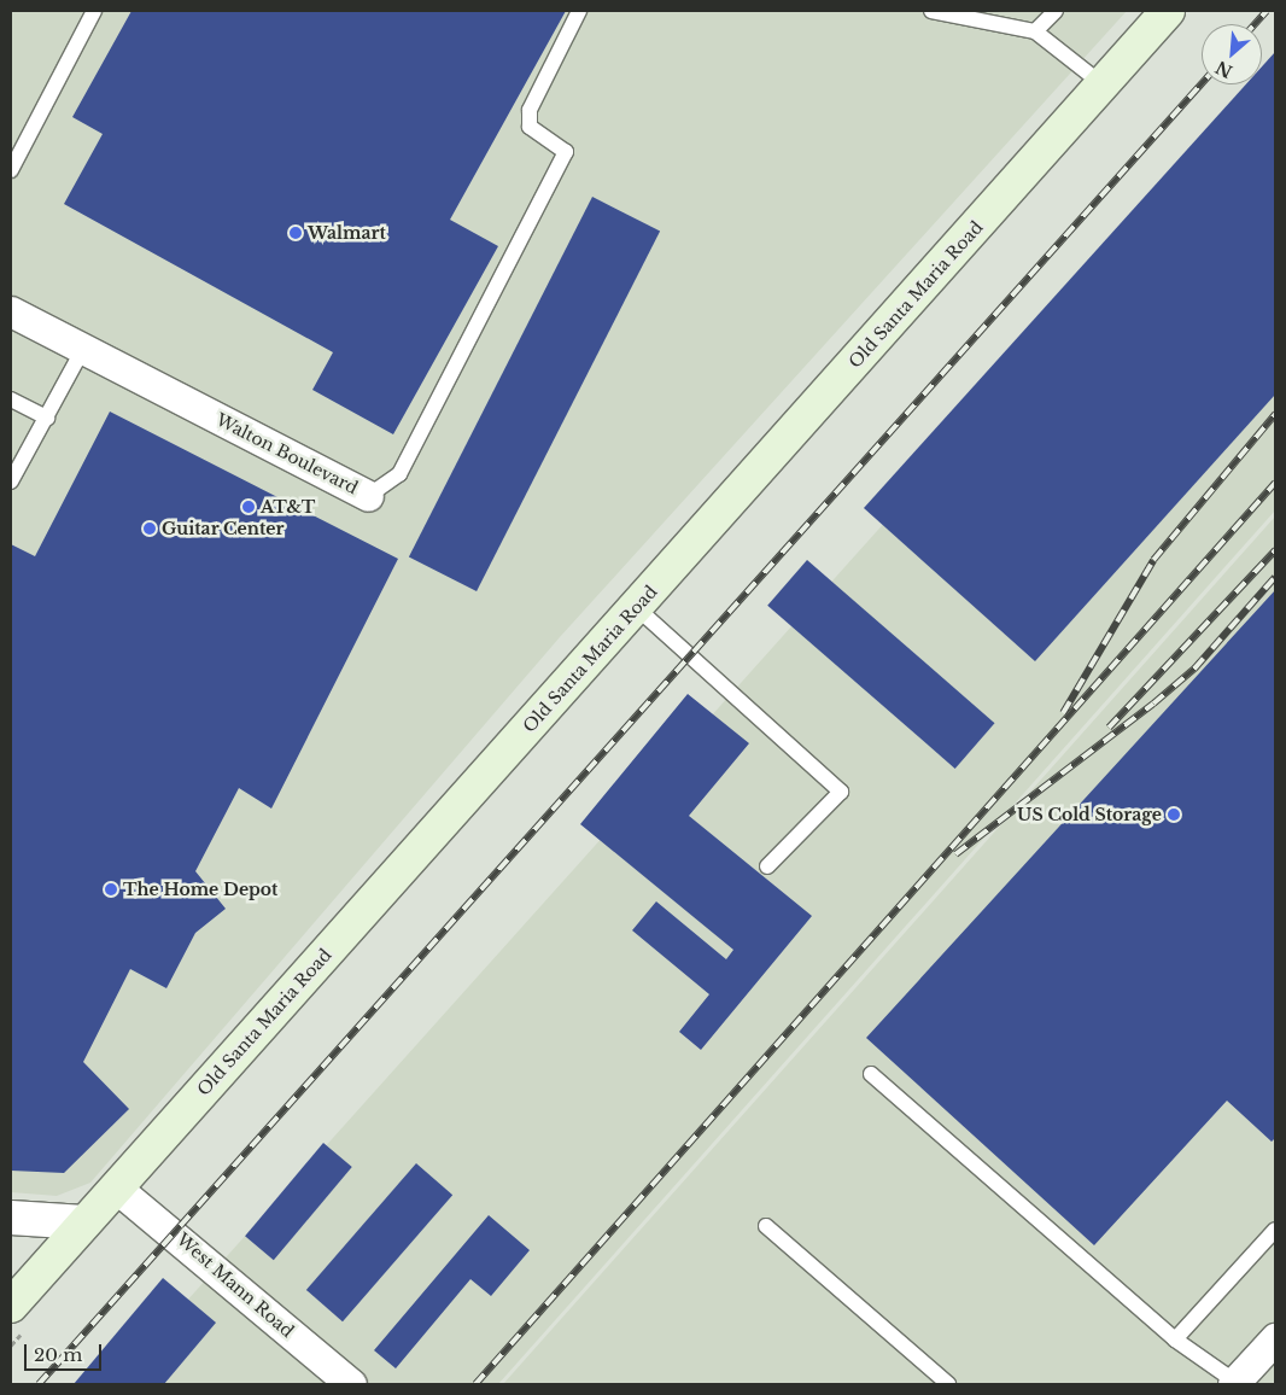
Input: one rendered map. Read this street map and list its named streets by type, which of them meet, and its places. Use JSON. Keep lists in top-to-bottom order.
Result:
{
  "streets": {
    "main road": ["Old Santa Maria Road"],
    "street": ["Walton Boulevard", "West Mann Road"]
  },
  "crossings": [
    ["Old Santa Maria Road", "West Mann Road"]
  ],
  "places": [
    "Walmart",
    "AT&T",
    "Guitar Center",
    "US Cold Storage",
    "The Home Depot"
  ],
  "scale_bar": "20 m",
  "north": "bottom left"
}
